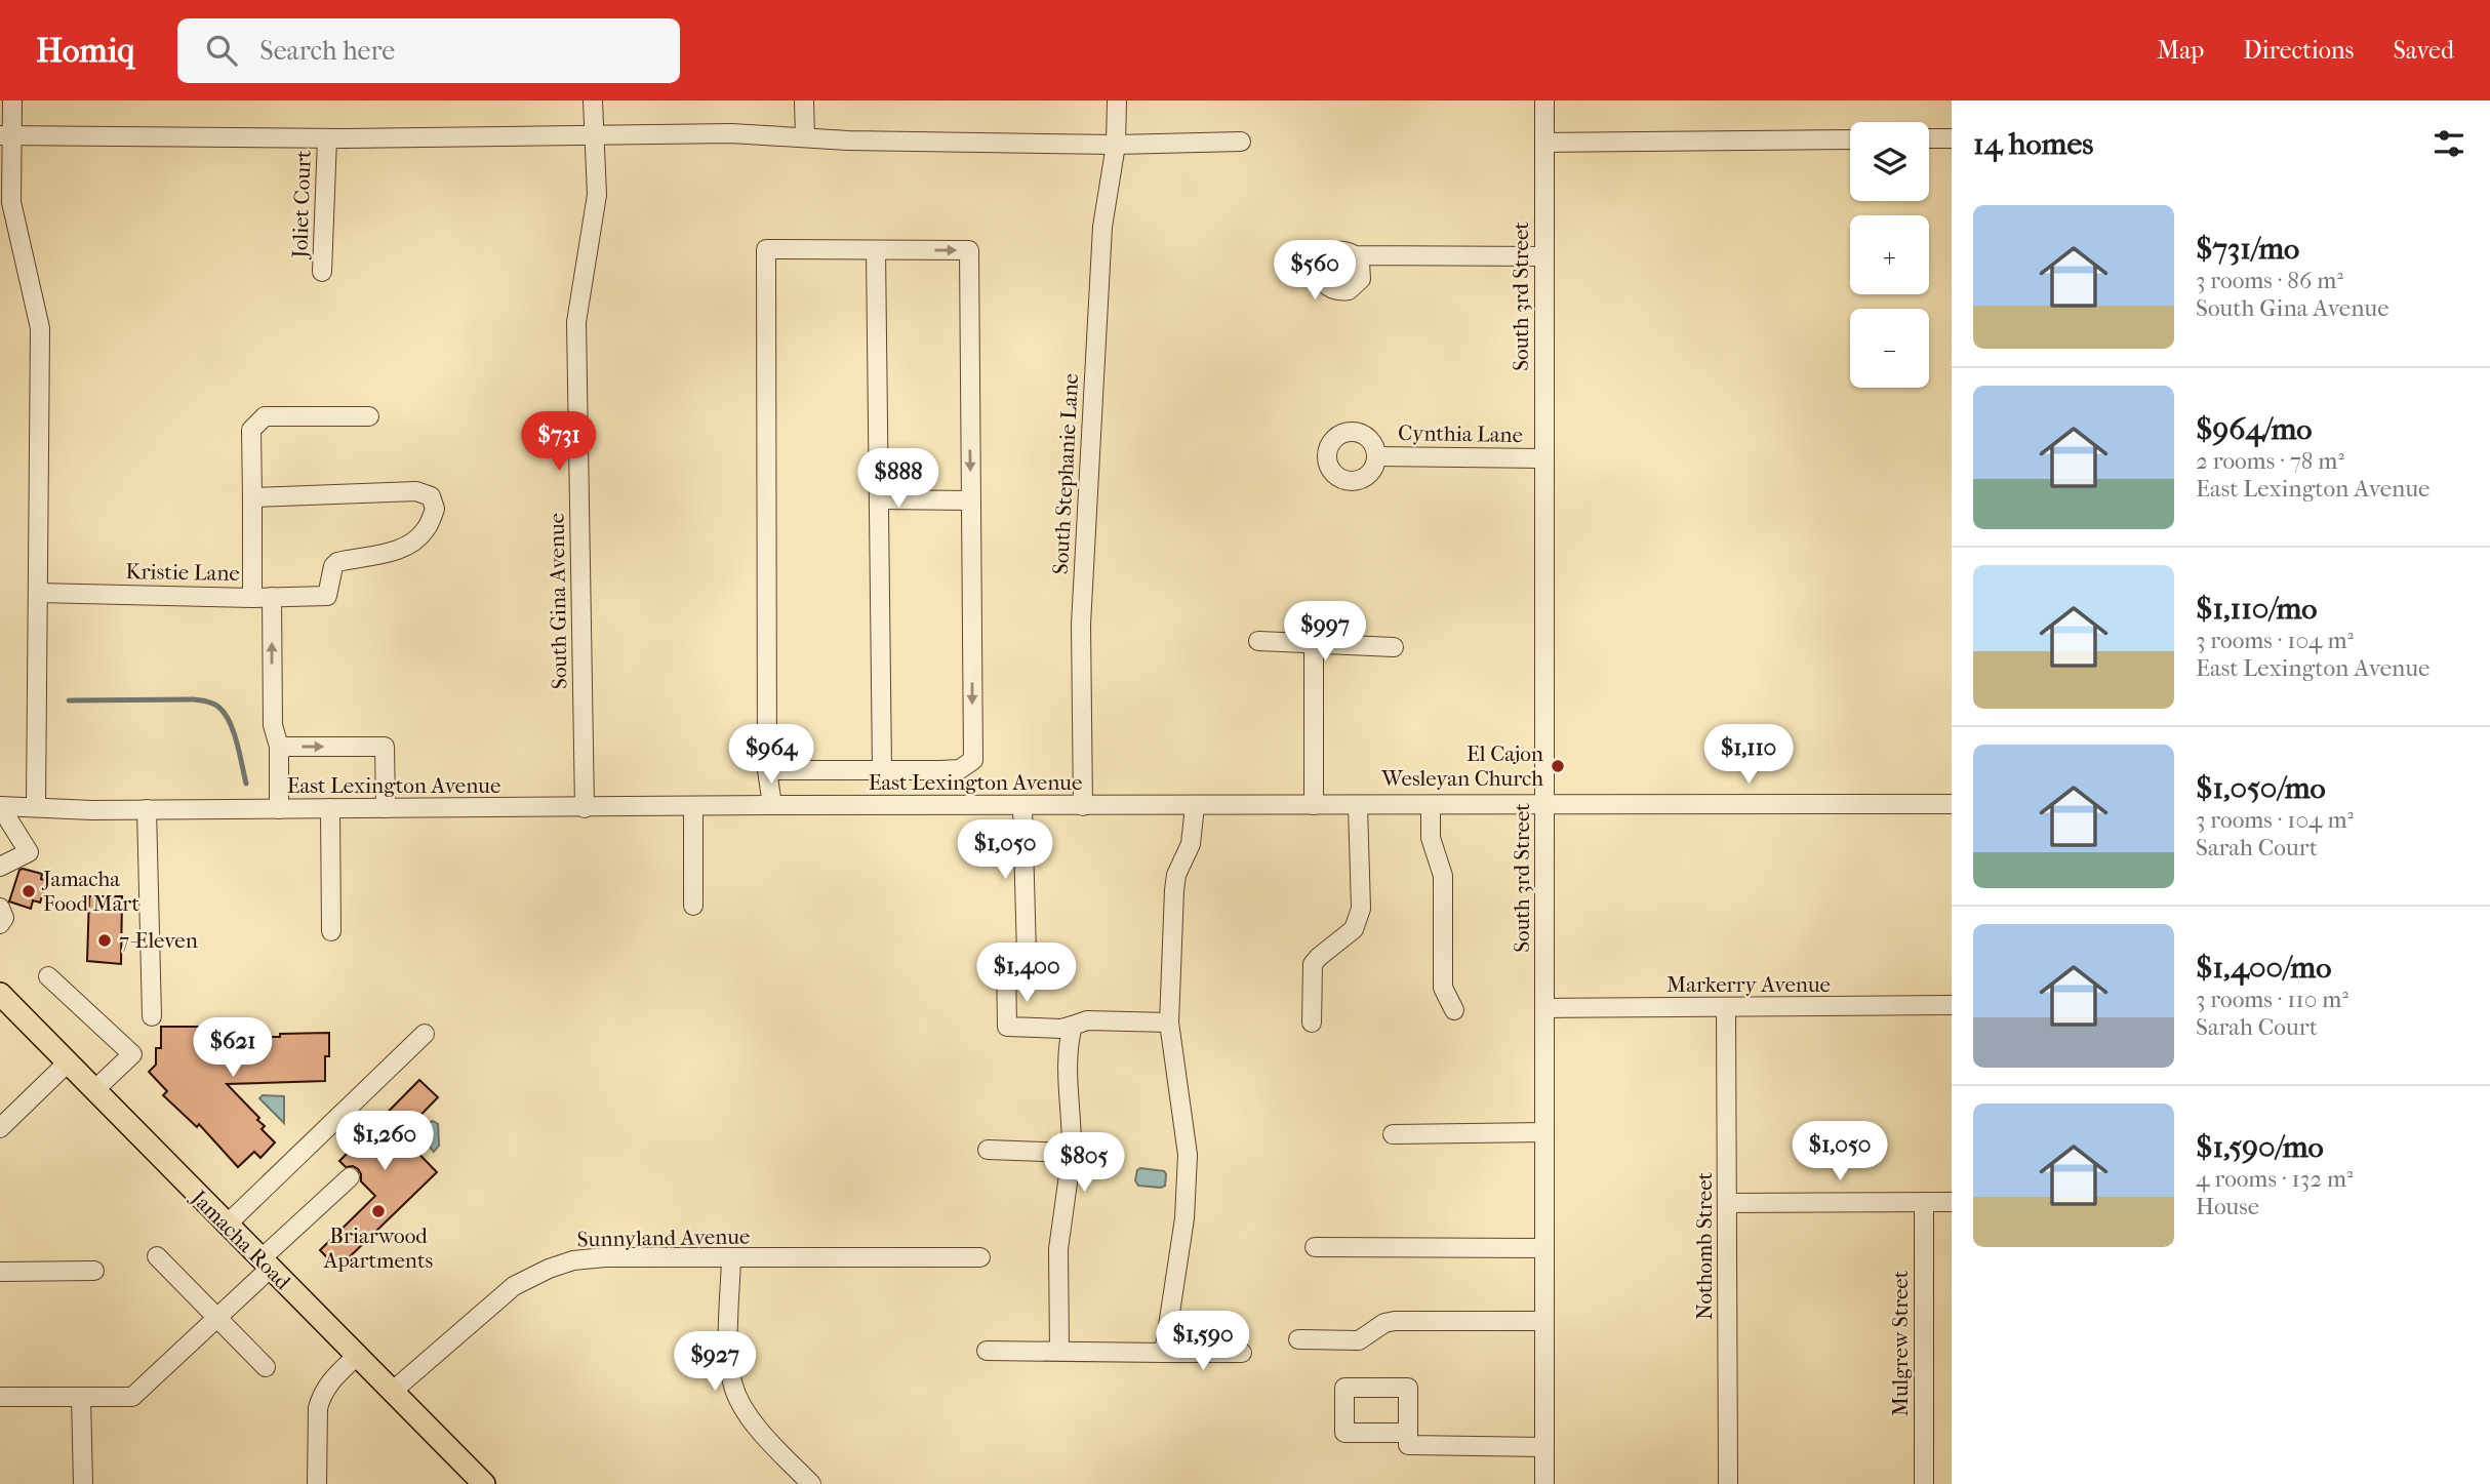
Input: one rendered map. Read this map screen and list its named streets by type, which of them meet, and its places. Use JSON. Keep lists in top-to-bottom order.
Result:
{
  "streets": {
    "main road": ["Jamacha Road"],
    "street": [
      "Joliet Court",
      "South 3rd Street",
      "Cynthia Lane",
      "South Stephanie Lane",
      "Kristie Lane",
      "South Gina Avenue",
      "East Lexington Avenue",
      "Markerry Avenue",
      "Sunnyland Avenue",
      "Nothomb Street",
      "Mulgrew Street"
    ]
  },
  "crossings": [
    ["South 3rd Street", "Cynthia Lane"],
    ["South 3rd Street", "East Lexington Avenue"],
    ["South 3rd Street", "Markerry Avenue"],
    ["South Stephanie Lane", "East Lexington Avenue"],
    ["South Gina Avenue", "East Lexington Avenue"],
    ["Markerry Avenue", "Nothomb Street"],
    ["Sunnyland Avenue", "Jamacha Road"]
  ],
  "places": [
    "El Cajon Wesleyan Church",
    "Jamacha Food Mart",
    "7-Eleven",
    "Briarwood Apartments"
  ],
  "page": {
    "header": "Homiq",
    "search": "Search here",
    "nav": ["Map", "Directions", "Saved"],
    "heading": "14 homes",
    "map_buttons": ["+", "−"],
    "list": [
      {
        "name": "$731/mo",
        "note": "3 rooms · 86 m² · South Gina Avenue"
      },
      {
        "name": "$964/mo",
        "note": "2 rooms · 78 m² · East Lexington Avenue"
      },
      {
        "name": "$1,110/mo",
        "note": "3 rooms · 104 m² · East Lexington Avenue"
      },
      {
        "name": "$1,050/mo",
        "note": "3 rooms · 104 m² · Sarah Court"
      },
      {
        "name": "$1,400/mo",
        "note": "3 rooms · 110 m² · Sarah Court"
      },
      {
        "name": "$1,590/mo",
        "note": "4 rooms · 132 m² · House"
      }
    ],
    "price": [
      "$560",
      "$731",
      "$888",
      "$997",
      "$964",
      "$1,110",
      "$1,050",
      "$1,400",
      "$621",
      "$1,260",
      "$1,050",
      "$805",
      "$1,590",
      "$927"
    ]
  }
}
